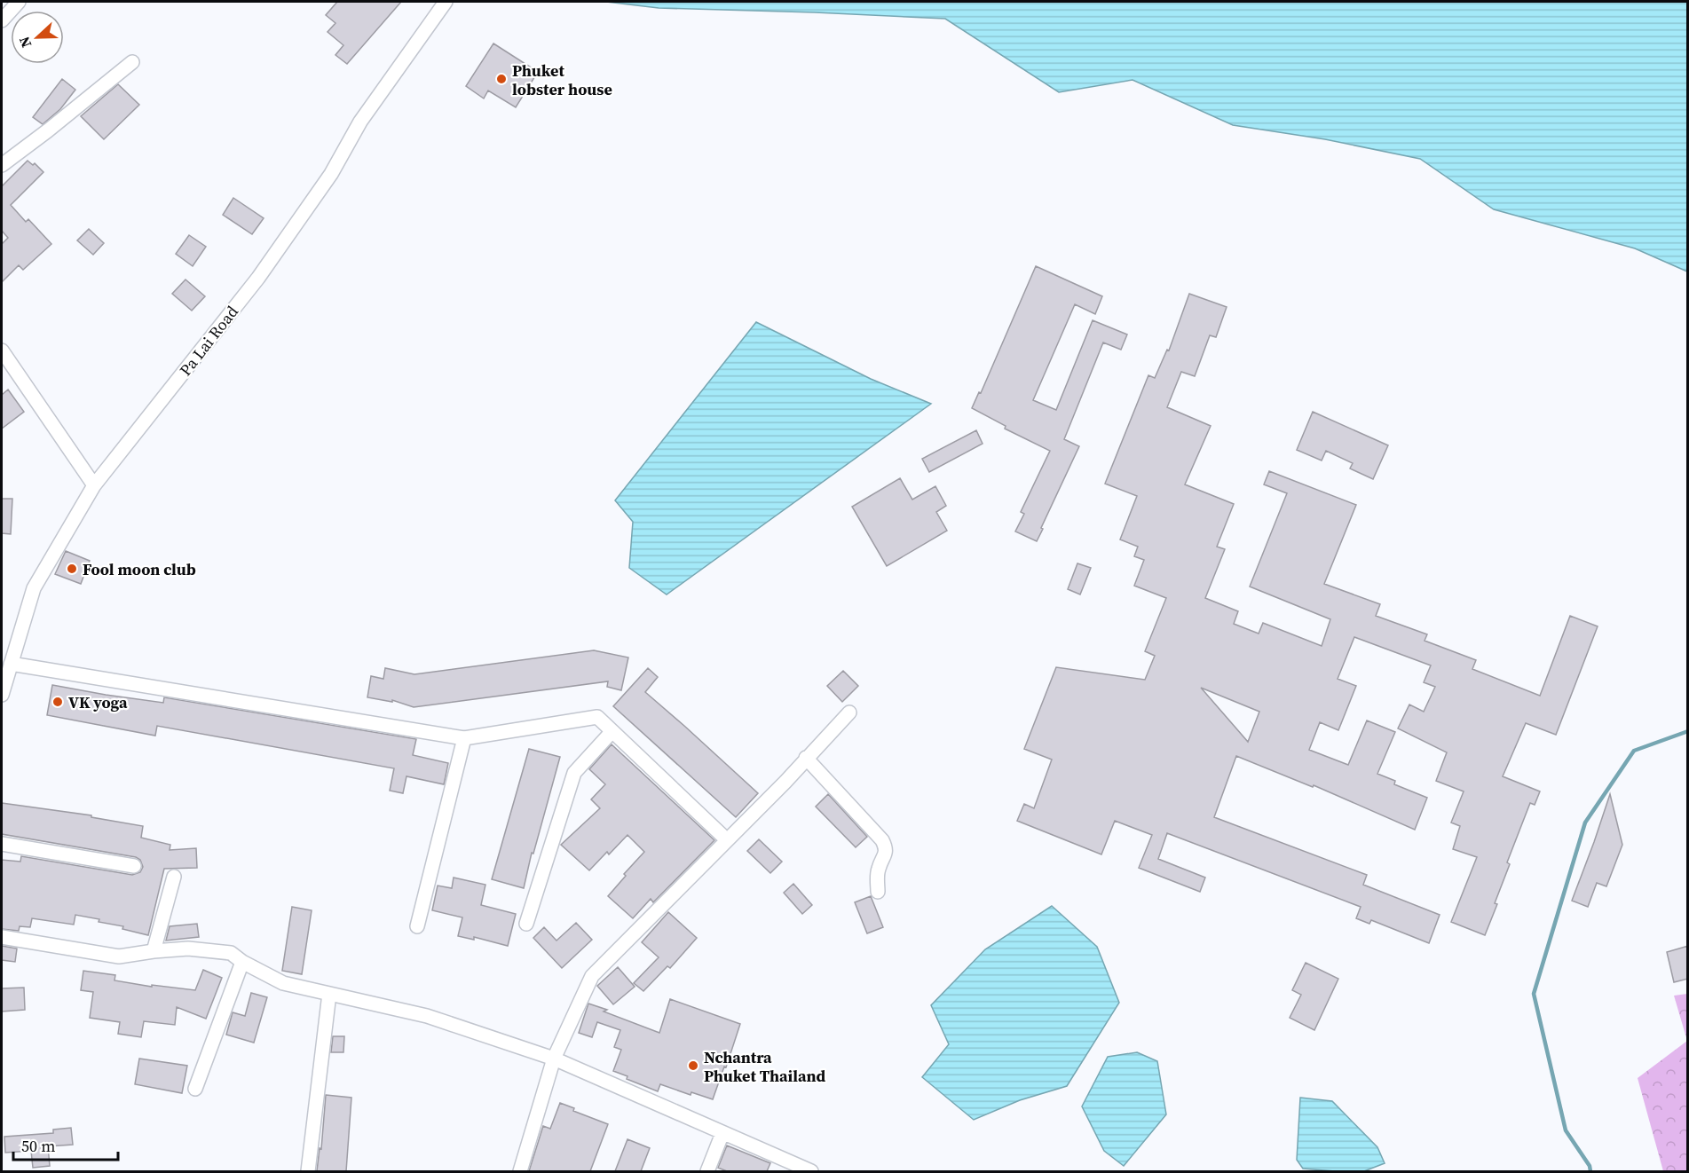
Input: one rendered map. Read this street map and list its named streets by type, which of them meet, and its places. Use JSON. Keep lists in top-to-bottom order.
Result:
{
  "streets": {
    "street": ["Pa Lai Road"]
  },
  "places": [
    "Phuket lobster house",
    "Fool moon club",
    "VK yoga",
    "Nchantra Phuket Thailand"
  ],
  "scale_bar": "50 m",
  "north": "left"
}
